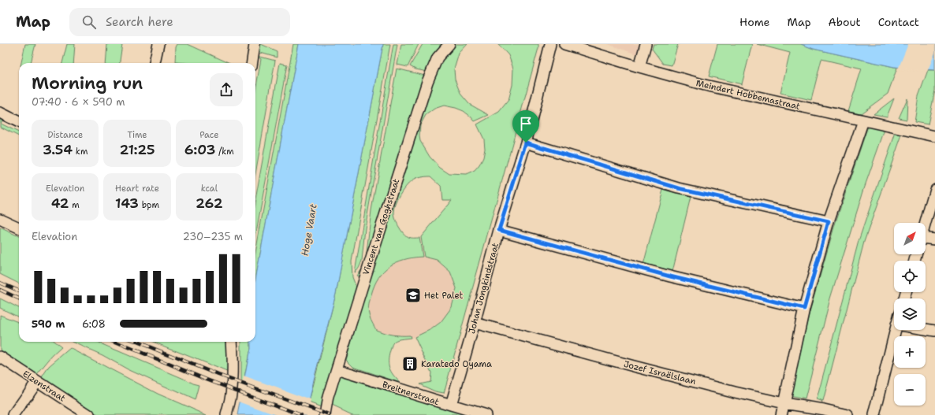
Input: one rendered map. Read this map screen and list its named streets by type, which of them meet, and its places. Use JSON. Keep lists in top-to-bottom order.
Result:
{
  "streets": {
    "street": [
      "Meindert Hobbemastraat",
      "Vincent van Goghstraat",
      "Johan Jongkindstraat",
      "Jozef Israëlslaan",
      "Elzenstraat",
      "Breitnerstraat"
    ]
  },
  "crossings": [
    ["Vincent van Goghstraat", "Breitnerstraat"],
    ["Johan Jongkindstraat", "Jozef Israëlslaan"],
    ["Johan Jongkindstraat", "Breitnerstraat"]
  ],
  "water": ["Hoge Vaart"],
  "places": {
    "school or university": ["Het Palet"],
    "building": ["Karatedo Oyama"]
  },
  "north": "top right",
  "page": {
    "header": "Map",
    "search": "Search here",
    "nav": [
      "Home",
      "Map",
      "About",
      "Contact"
    ],
    "heading": ["Morning run", "07:40 · 6 × 590 m"],
    "stats": [
      ["Distance", "3.54 km"],
      ["Time", "21:25"],
      ["Pace", "6:03 /km"],
      ["Elevation", "42 m"],
      ["Heart rate", "143 bpm"],
      ["kcal", "262"]
    ],
    "map_buttons": ["+", "−"],
    "chart": ["Elevation", "230–235 m"],
    "list": [
      {
        "name": "590 m",
        "note": "6:08"
      }
    ]
  }
}
